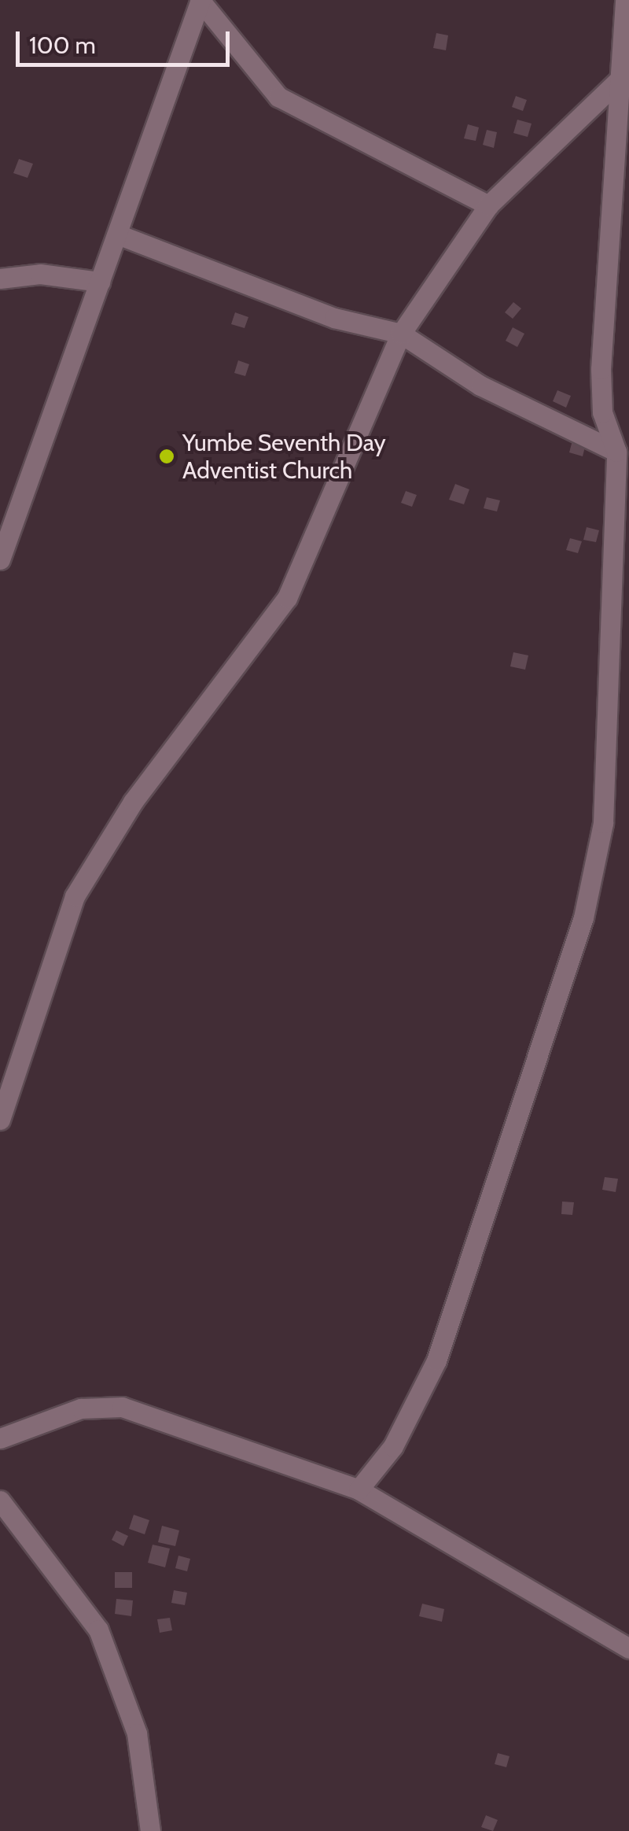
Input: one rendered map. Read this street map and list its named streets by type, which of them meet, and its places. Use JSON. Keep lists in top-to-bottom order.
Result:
{
  "places": ["Yumbe Seventh Day Adventist Church"],
  "scale_bar": "100 m"
}
